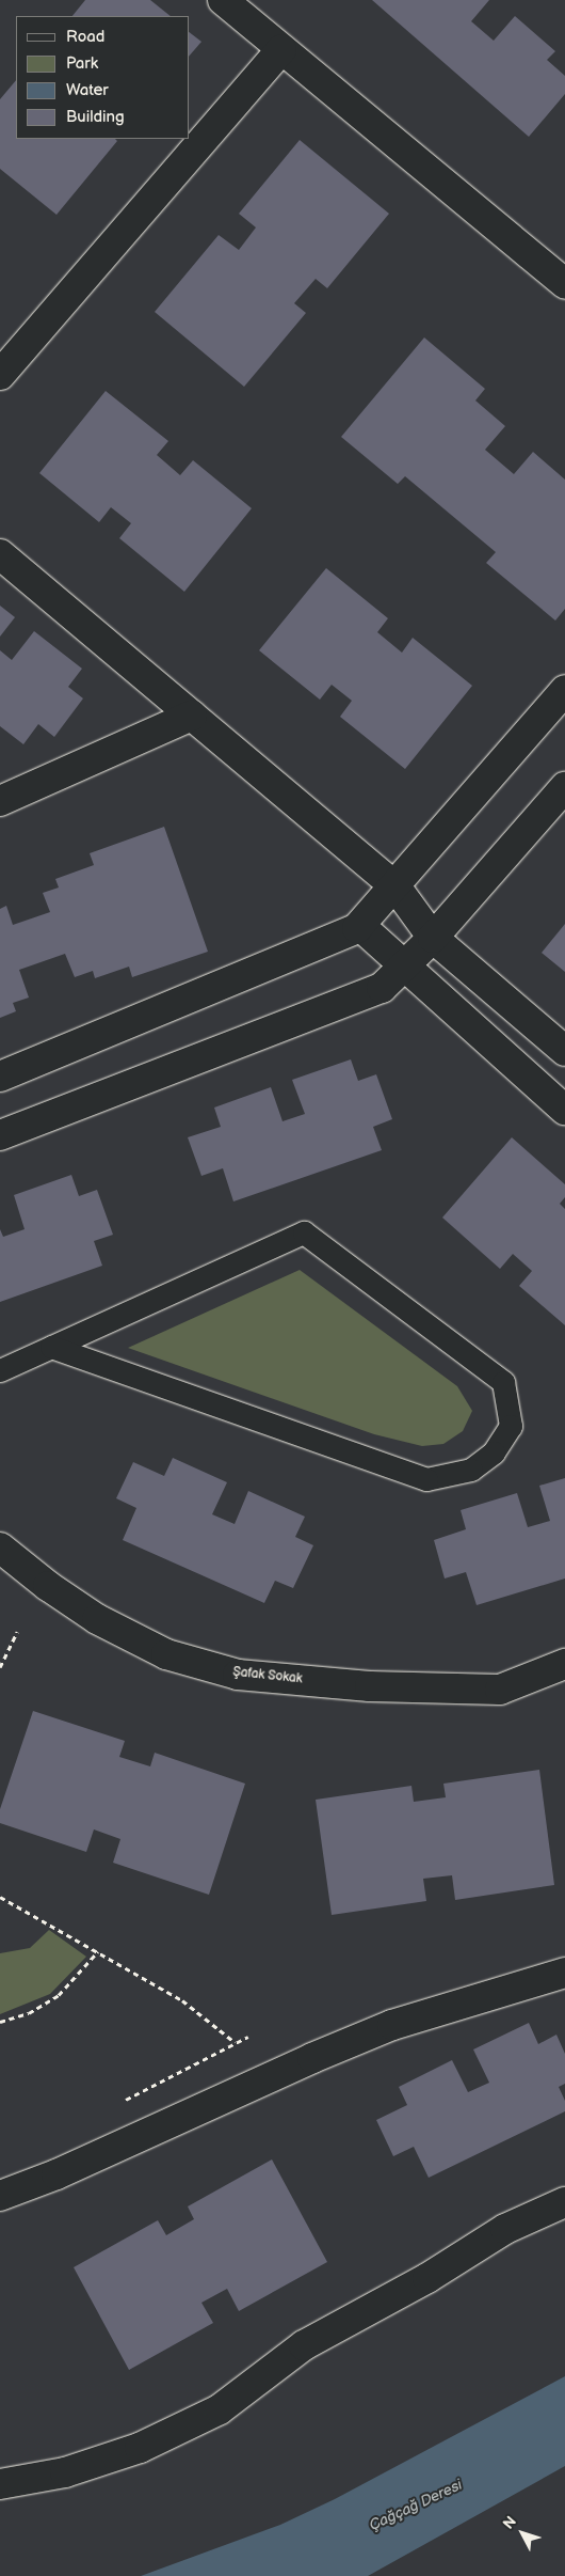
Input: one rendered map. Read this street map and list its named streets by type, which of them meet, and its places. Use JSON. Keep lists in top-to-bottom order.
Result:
{
  "streets": {
    "street": ["Şafak Sokak"]
  },
  "water": ["Çağçağ Deresi"],
  "legend": [
    "Road",
    "Park",
    "Water",
    "Building"
  ],
  "north": "top left"
}
